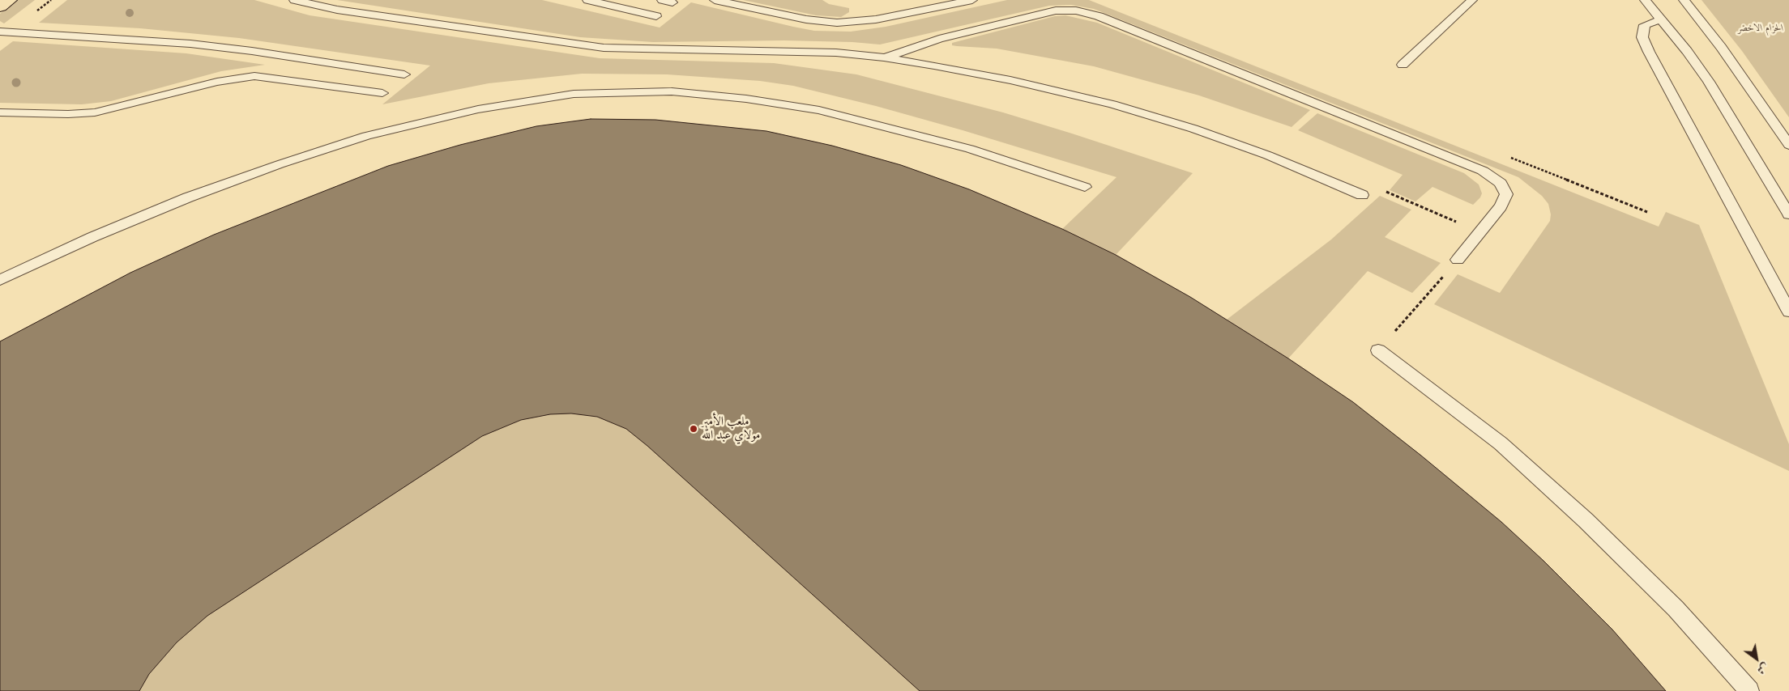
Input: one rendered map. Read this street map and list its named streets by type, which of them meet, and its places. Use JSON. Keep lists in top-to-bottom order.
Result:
{
  "parks": ["الحزام الاخضر"],
  "places": ["ملعب الأمير مولاي عبد الله"],
  "north": "bottom right"
}
